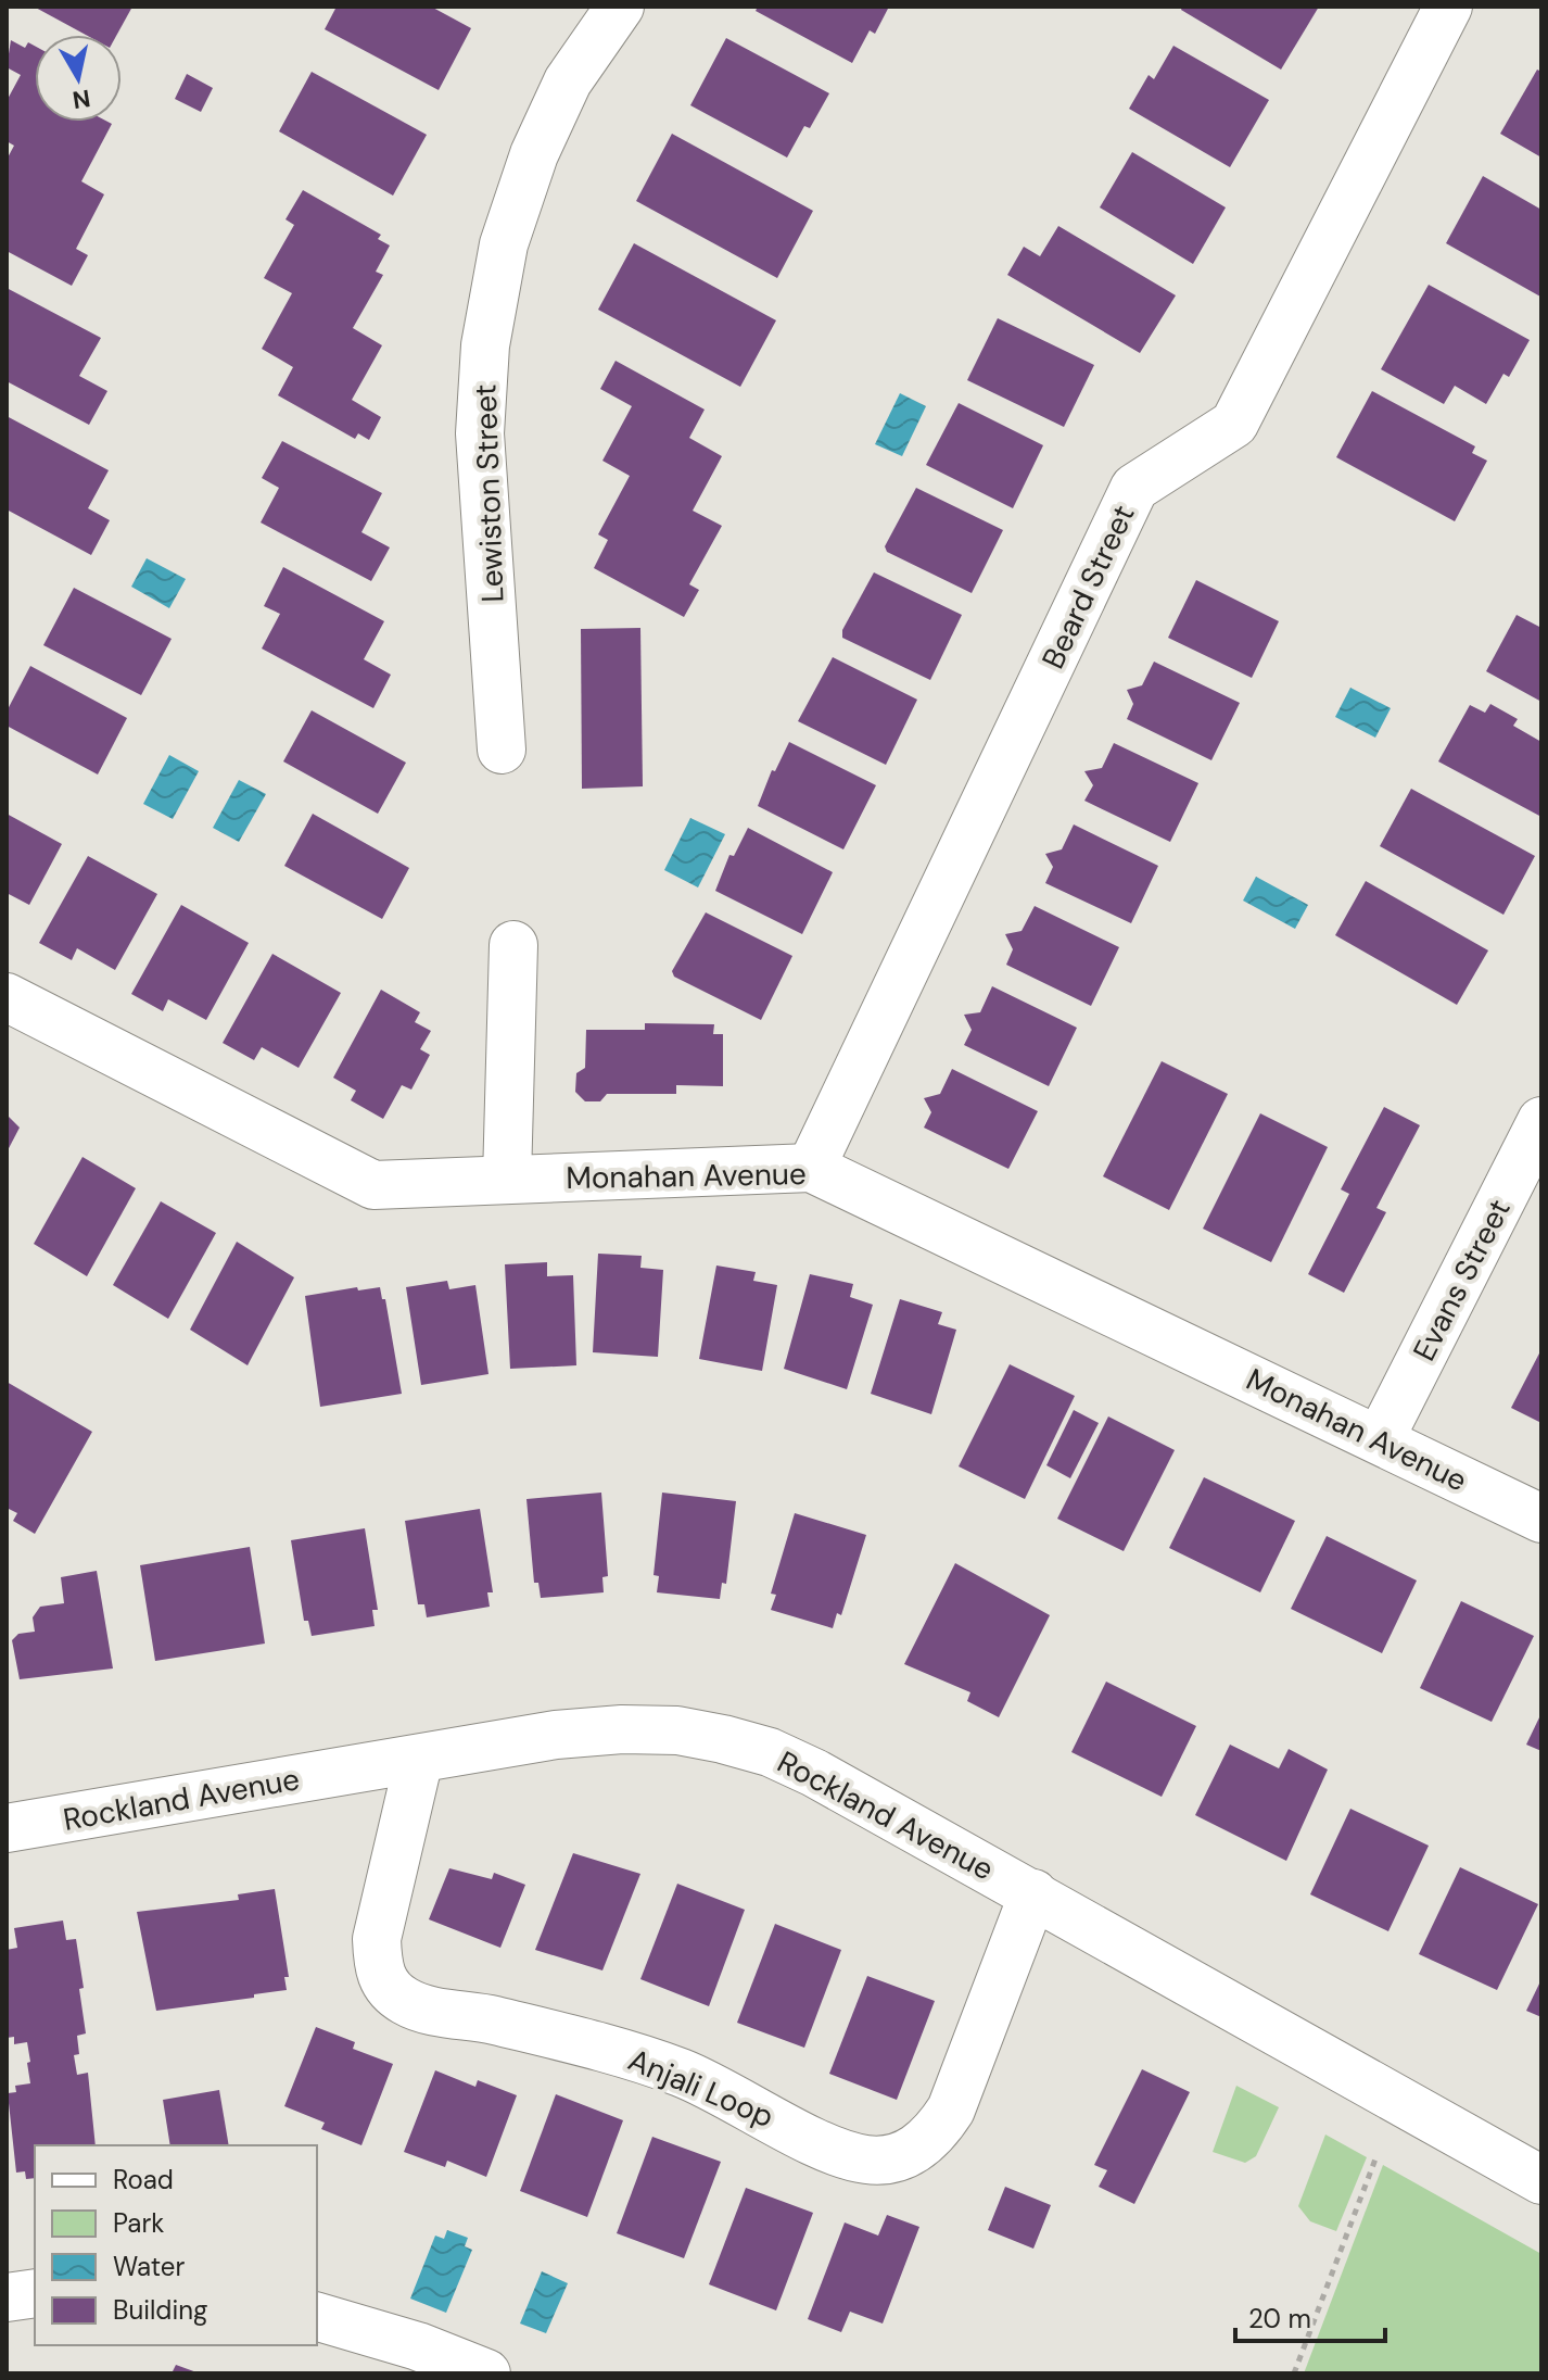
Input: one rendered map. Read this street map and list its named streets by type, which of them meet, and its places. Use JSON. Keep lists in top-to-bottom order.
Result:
{
  "streets": {
    "street": [
      "Lewiston Street",
      "Beard Street",
      "Monahan Avenue",
      "Evans Street",
      "Rockland Avenue",
      "Anjali Loop"
    ]
  },
  "crossings": [
    ["Beard Street", "Monahan Avenue"],
    ["Monahan Avenue", "Evans Street"],
    ["Rockland Avenue", "Anjali Loop"]
  ],
  "legend": [
    "Road",
    "Park",
    "Water",
    "Building"
  ],
  "scale_bar": "20 m",
  "north": "bottom"
}
